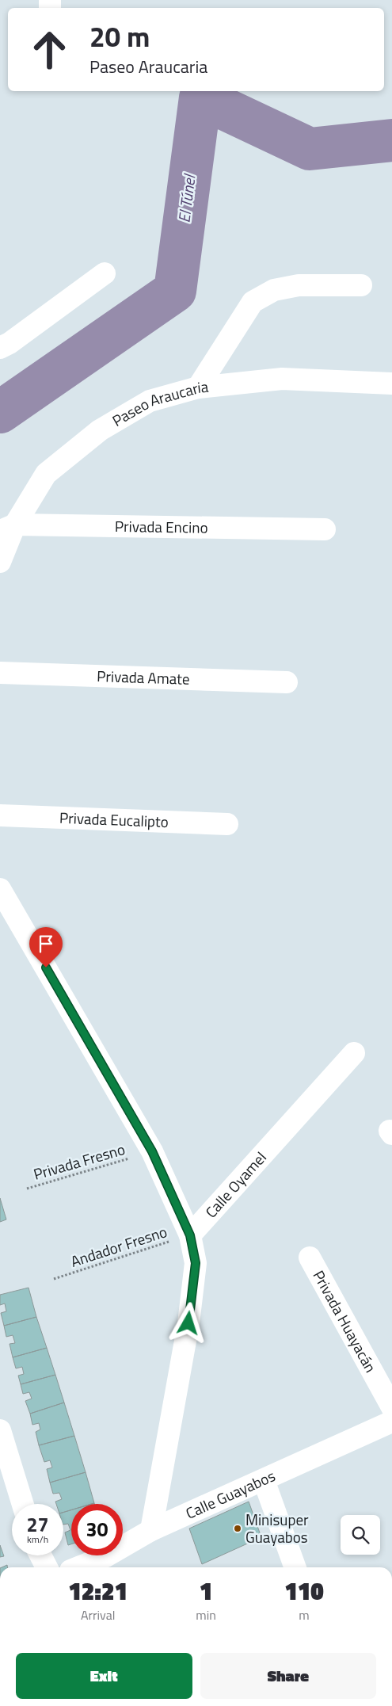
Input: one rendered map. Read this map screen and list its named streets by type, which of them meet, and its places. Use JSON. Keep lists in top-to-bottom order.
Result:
{
  "streets": {
    "street": [
      "Paseo Araucaria",
      "Privada Encino",
      "Privada Amate",
      "Privada Eucalipto",
      "Calle Oyamel",
      "Privada Huayacán",
      "Calle Guayabos"
    ],
    "path": ["Privada Fresno", "Andador Fresno"]
  },
  "crossings": [
    ["Paseo Araucaria", "Privada Encino"],
    ["Calle Oyamel", "Andador Fresno"]
  ],
  "water": ["El Túnel"],
  "places": ["Minisuper Guayabos"],
  "page": {
    "turn": ["20 m", "Paseo Araucaria"],
    "speed": "27 km/h",
    "limit": "30",
    "eta": [
      "12:21",
      "Arrival",
      "1",
      "min",
      "110",
      "m"
    ],
    "buttons": ["Exit", "Share"]
  }
}
